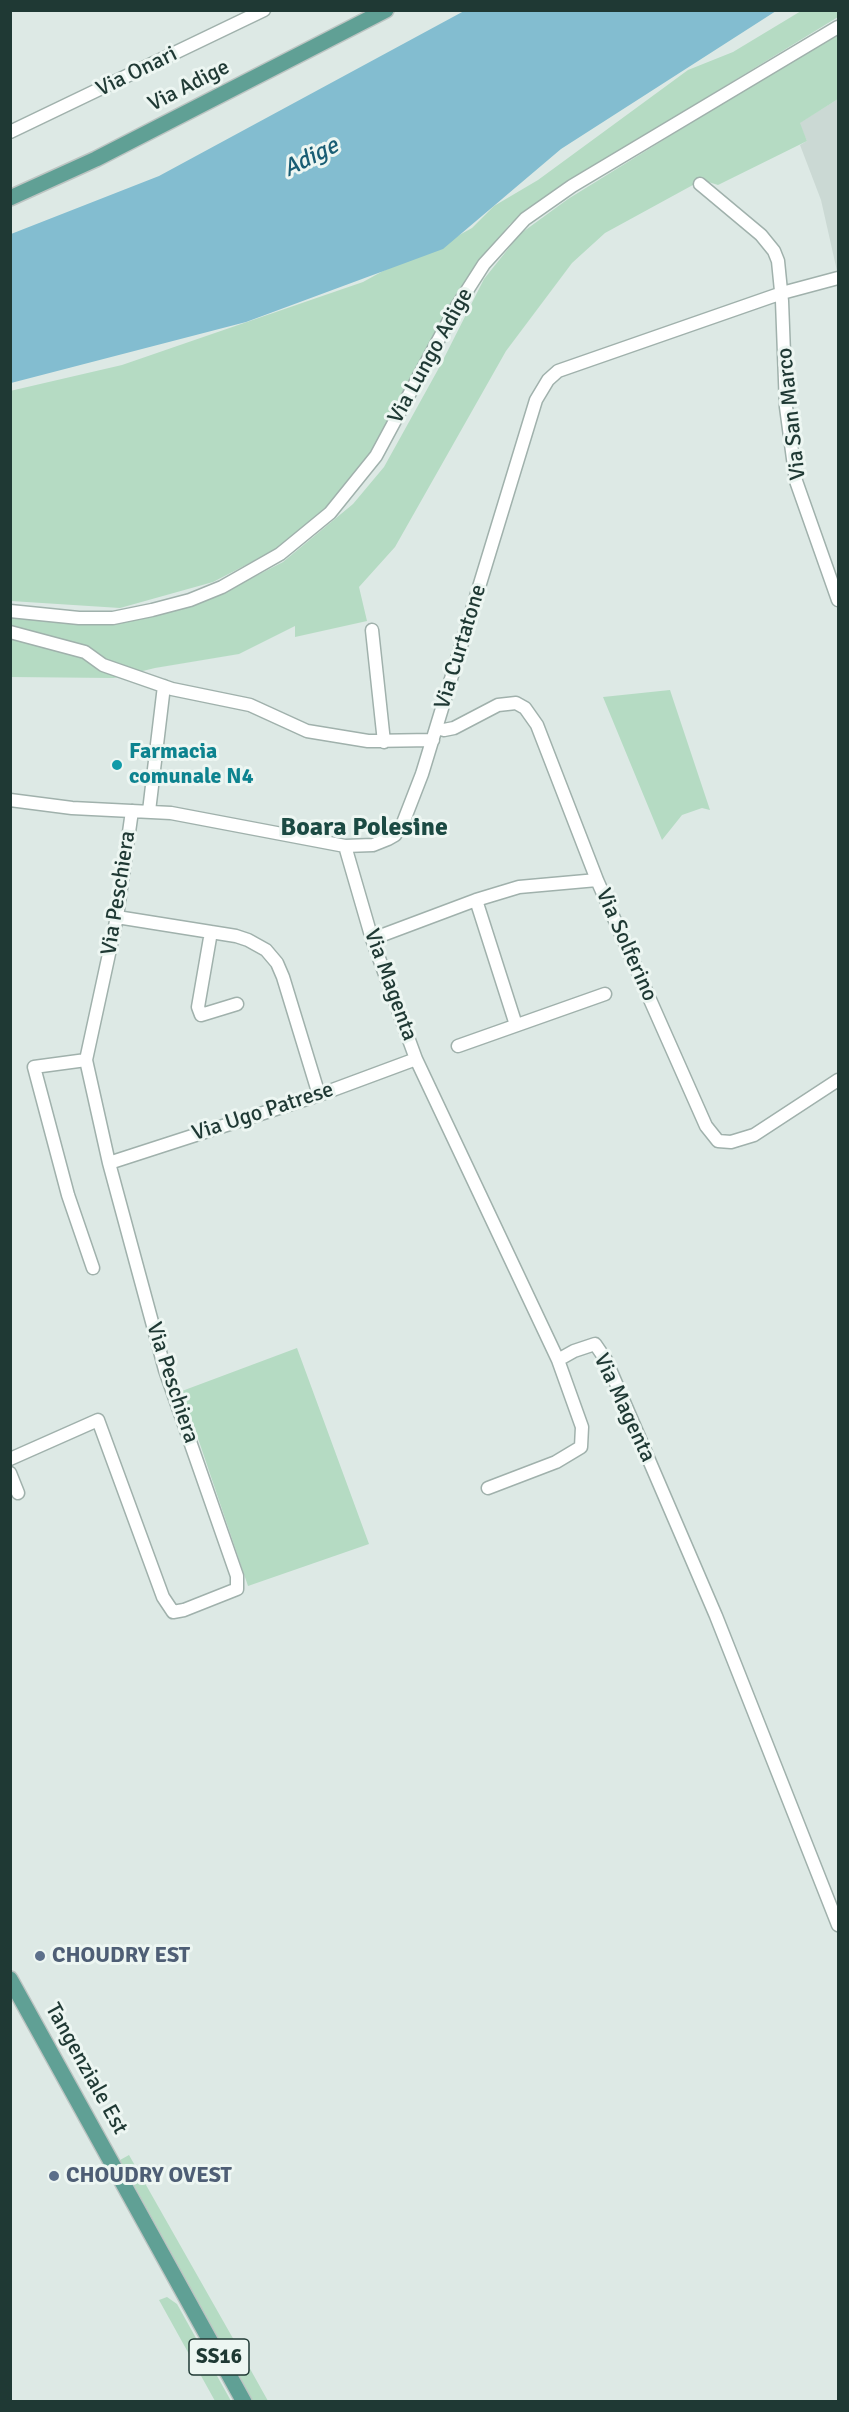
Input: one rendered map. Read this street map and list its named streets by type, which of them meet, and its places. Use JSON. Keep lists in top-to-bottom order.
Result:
{
  "streets": {
    "main road": ["Via Adige", "Tangenziale Est", "SS16"],
    "street": [
      "Via Onari",
      "Via Lungo Adige",
      "Via San Marco",
      "Via Curtatone",
      "Via Peschiera",
      "Via Solferino",
      "Via Magenta",
      "Via Ugo Patrese"
    ]
  },
  "crossings": [
    ["Via San Marco", "Via Curtatone"],
    ["Via Curtatone", "Via Peschiera"],
    ["Via Curtatone", "Via Solferino"],
    ["Via Curtatone", "Via Magenta"],
    ["Via Peschiera", "Via Ugo Patrese"],
    ["Via Magenta", "Via Ugo Patrese"]
  ],
  "districts": ["Boara Polesine"],
  "water": ["Adige"],
  "places": ["Farmacia comunale N4", "CHOUDRY EST", "CHOUDRY OVEST"]
}
